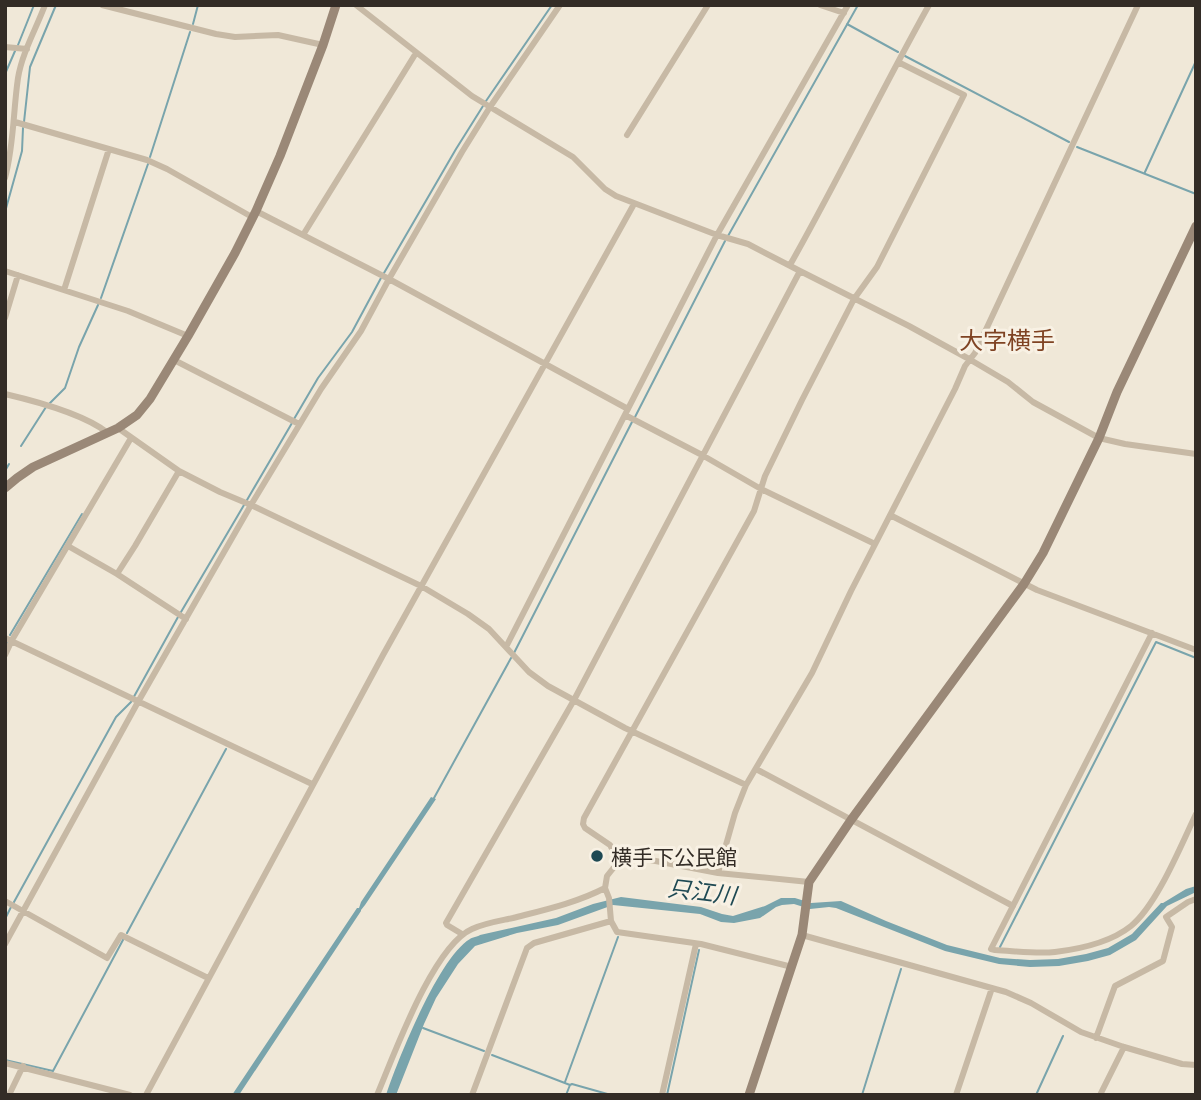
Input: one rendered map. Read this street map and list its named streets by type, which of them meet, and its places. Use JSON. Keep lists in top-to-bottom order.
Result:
{
  "districts": ["大字横手"],
  "water": ["只江川"],
  "places": ["横手下公民館"]
}
